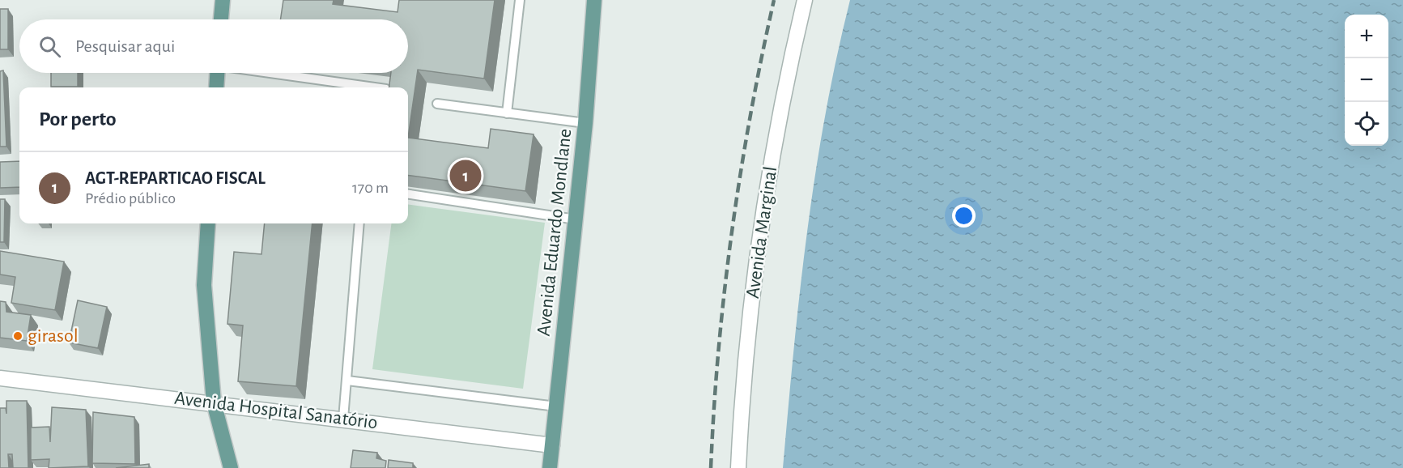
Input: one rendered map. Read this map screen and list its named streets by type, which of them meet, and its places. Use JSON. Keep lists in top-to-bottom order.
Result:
{
  "streets": {
    "main road": ["Avenida Eduardo Mondlane"],
    "street": ["Avenida Marginal", "Avenida Hospital Sanatório"]
  },
  "crossings": [
    ["Avenida Eduardo Mondlane", "Avenida Hospital Sanatório"]
  ],
  "places": ["girasol"],
  "page": {
    "map_buttons": ["+", "−"],
    "search": "Pesquisar aqui",
    "heading": "Por perto",
    "list": [
      {
        "mark": "1",
        "name": "AGT-REPARTICAO FISCAL",
        "note": "Prédio público",
        "value": "170 m"
      }
    ],
    "pins": "1"
  }
}
